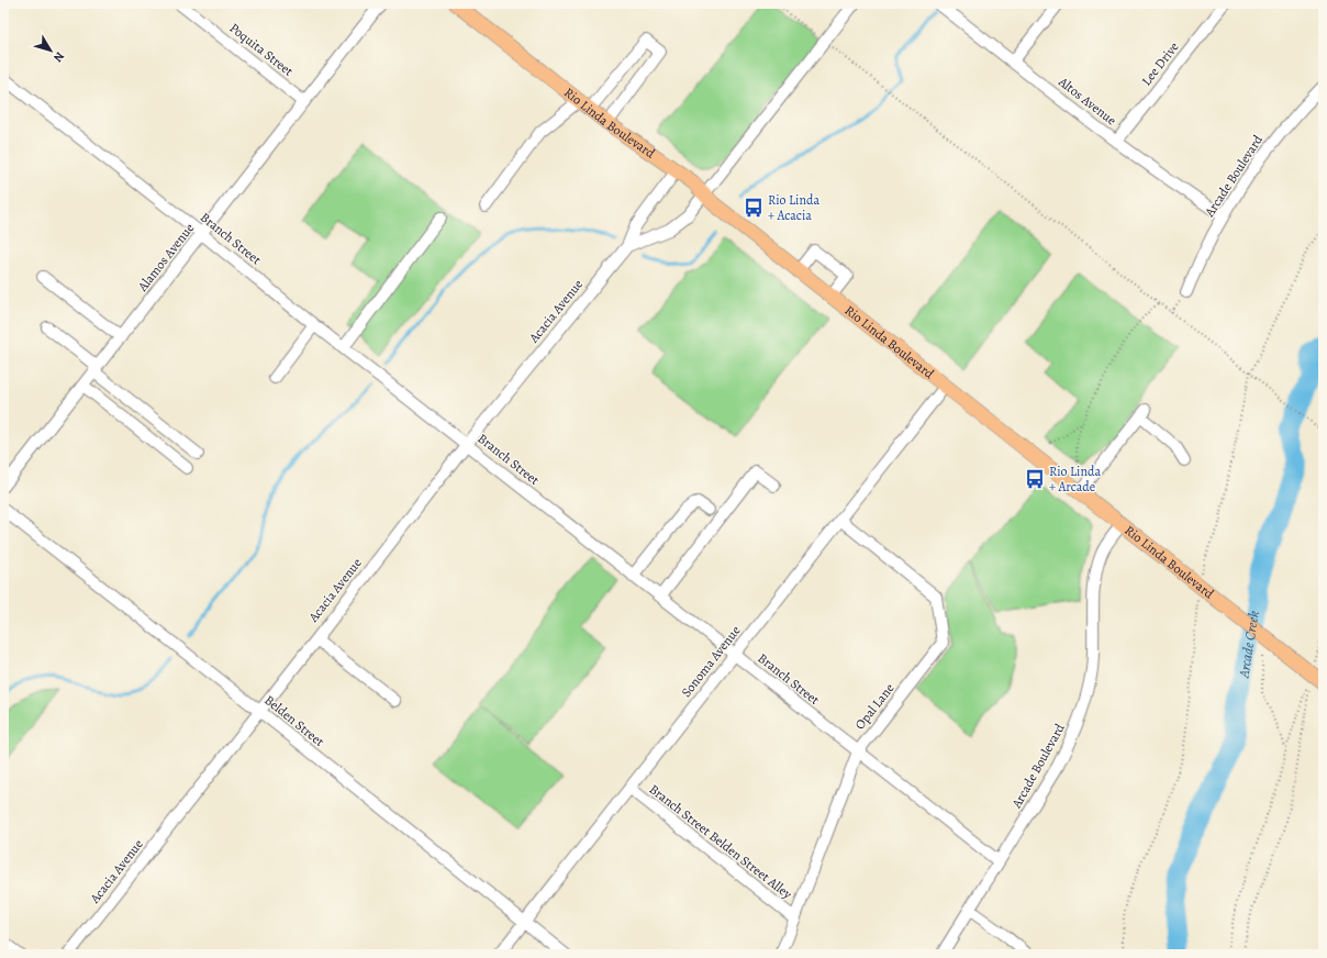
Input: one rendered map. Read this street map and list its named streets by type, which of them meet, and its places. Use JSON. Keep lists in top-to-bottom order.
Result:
{
  "streets": {
    "main road": ["Rio Linda Boulevard"],
    "street": [
      "Poquita Street",
      "Lee Drive",
      "Altos Avenue",
      "Arcade Boulevard",
      "Branch Street",
      "Alamos Avenue",
      "Acacia Avenue",
      "Sonoma Avenue",
      "Opal Lane",
      "Belden Street",
      "Branch Street Belden Street Alley"
    ]
  },
  "crossings": [
    ["Poquita Street", "Alamos Avenue"],
    ["Lee Drive", "Altos Avenue"],
    ["Altos Avenue", "Arcade Boulevard"],
    ["Rio Linda Boulevard", "Arcade Boulevard"],
    ["Rio Linda Boulevard", "Acacia Avenue"],
    ["Rio Linda Boulevard", "Sonoma Avenue"],
    ["Arcade Boulevard", "Branch Street"],
    ["Branch Street", "Alamos Avenue"],
    ["Branch Street", "Acacia Avenue"],
    ["Branch Street", "Sonoma Avenue"],
    ["Branch Street", "Opal Lane"],
    ["Acacia Avenue", "Belden Street"],
    ["Sonoma Avenue", "Opal Lane"],
    ["Sonoma Avenue", "Belden Street"],
    ["Sonoma Avenue", "Branch Street Belden Street Alley"],
    ["Opal Lane", "Branch Street Belden Street Alley"]
  ],
  "water": ["Arcade Creek"],
  "places": {
    "bus stop": ["Rio Linda + Acacia", "Rio Linda + Arcade"]
  },
  "north": "bottom right"
}
